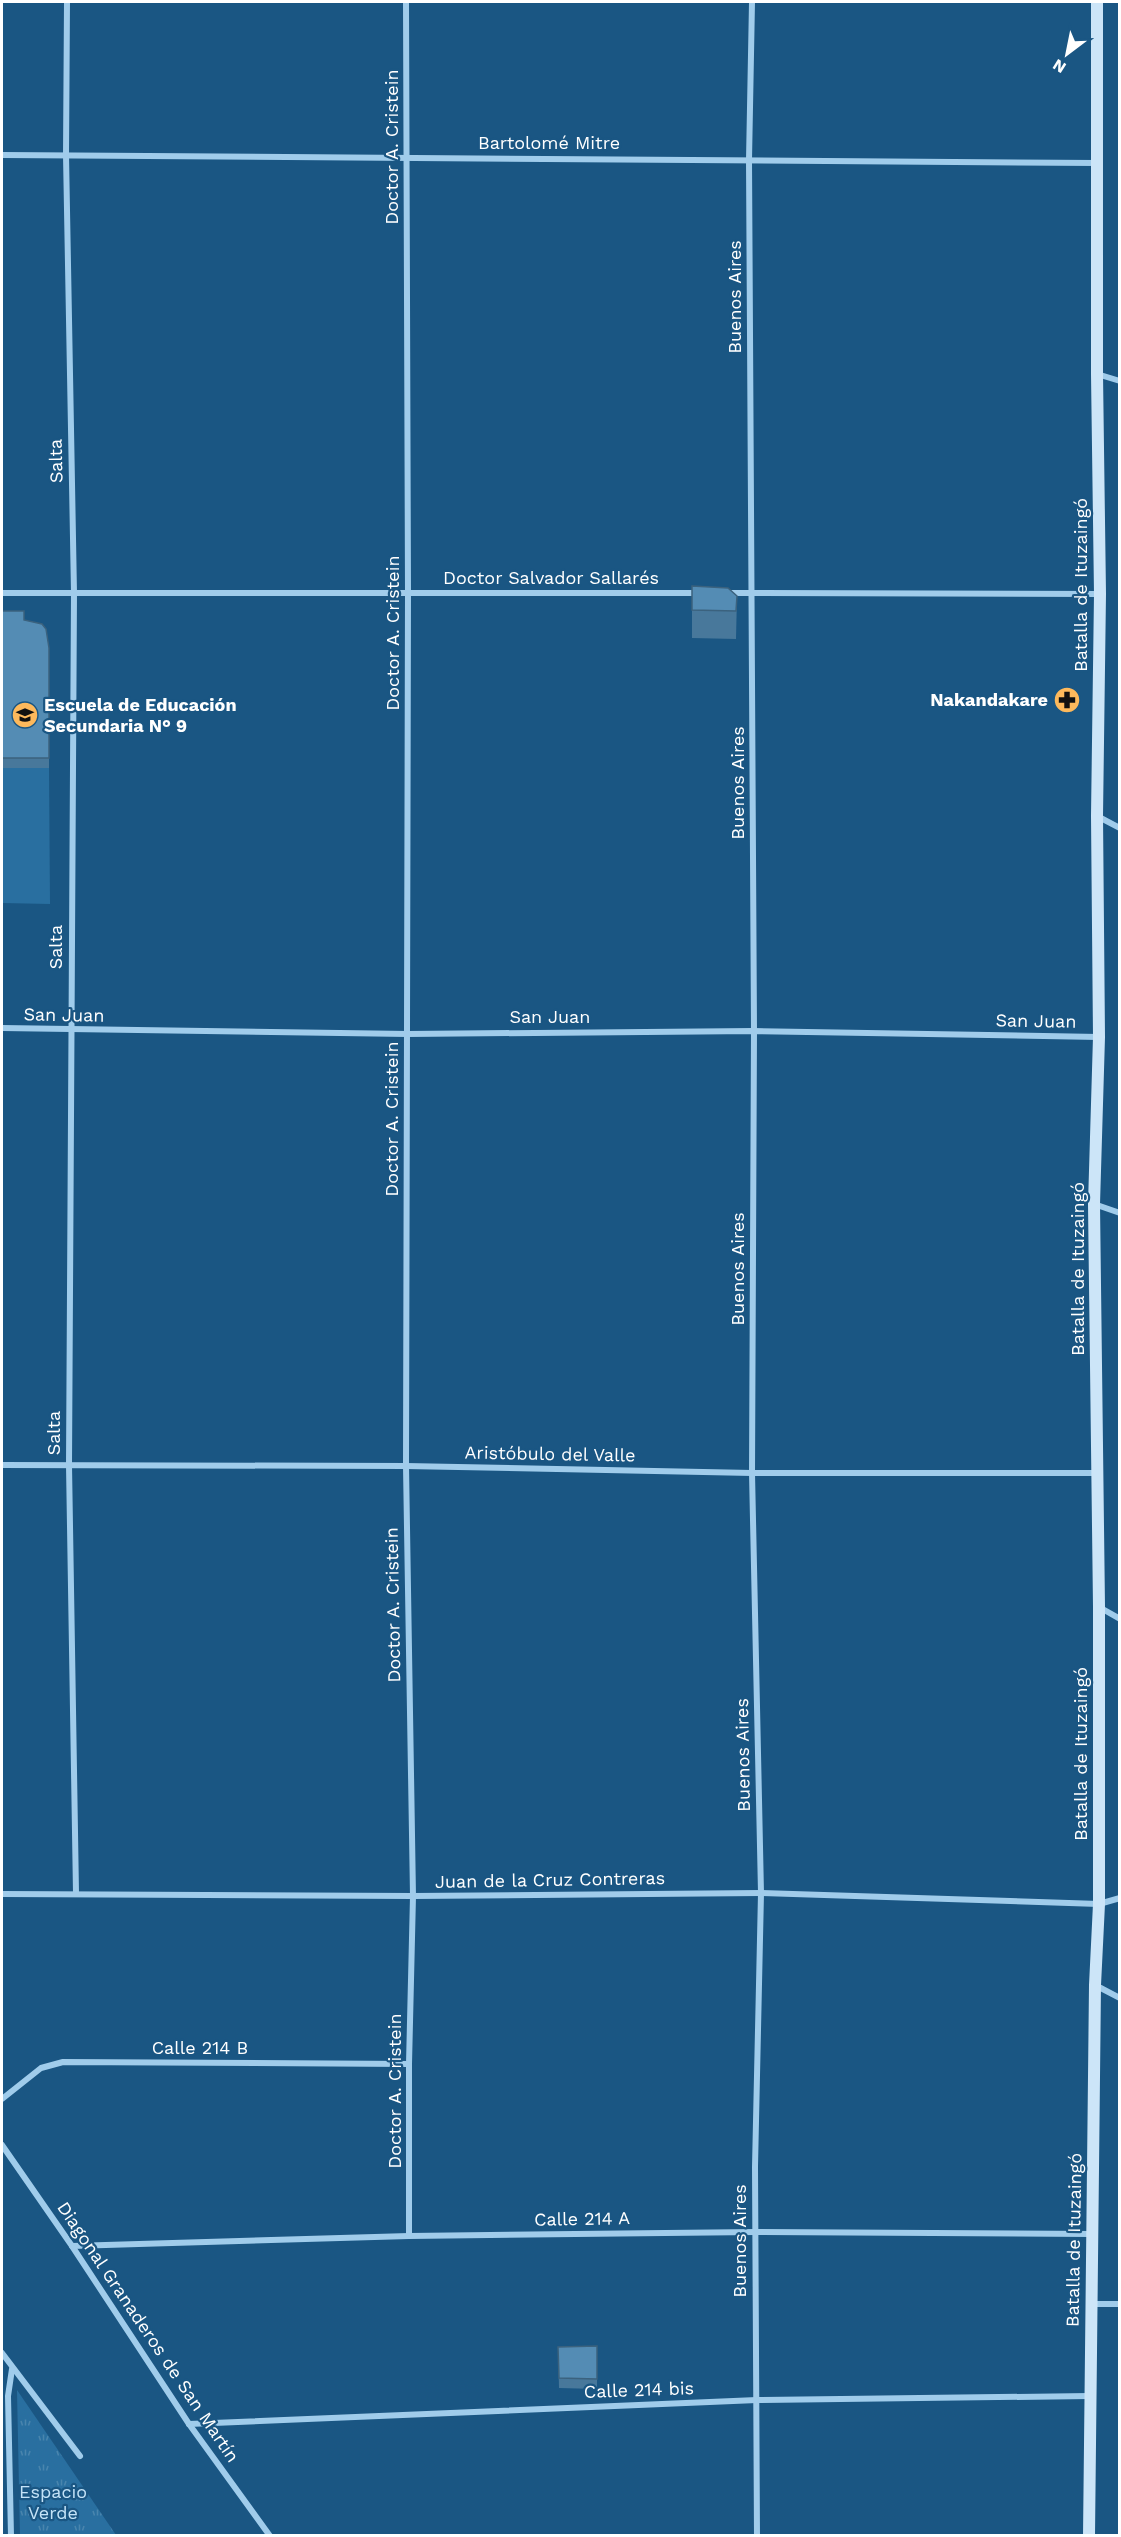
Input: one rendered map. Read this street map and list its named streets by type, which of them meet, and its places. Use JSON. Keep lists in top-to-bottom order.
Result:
{
  "streets": {
    "main road": ["Batalla de Ituzaingó"],
    "street": [
      "Bartolomé Mitre",
      "Doctor A. Cristein",
      "Buenos Aires",
      "Salta",
      "Doctor Salvador Sallarés",
      "San Juan",
      "Aristóbulo del Valle",
      "Juan de la Cruz Contreras",
      "Calle 214 B",
      "Calle 214 A",
      "Diagonal Granaderos de San Martín",
      "Calle 214 bis"
    ]
  },
  "crossings": [
    ["Bartolomé Mitre", "Doctor A. Cristein"],
    ["Bartolomé Mitre", "Buenos Aires"],
    ["Bartolomé Mitre", "Salta"],
    ["Bartolomé Mitre", "Batalla de Ituzaingó"],
    ["Doctor A. Cristein", "Doctor Salvador Sallarés"],
    ["Doctor A. Cristein", "San Juan"],
    ["Doctor A. Cristein", "Aristóbulo del Valle"],
    ["Doctor A. Cristein", "Juan de la Cruz Contreras"],
    ["Doctor A. Cristein", "Calle 214 B"],
    ["Doctor A. Cristein", "Calle 214 A"],
    ["Buenos Aires", "San Juan"],
    ["Buenos Aires", "Aristóbulo del Valle"],
    ["Buenos Aires", "Juan de la Cruz Contreras"],
    ["Buenos Aires", "Calle 214 A"],
    ["Buenos Aires", "Calle 214 bis"],
    ["Salta", "Doctor Salvador Sallarés"],
    ["Salta", "San Juan"],
    ["Salta", "Aristóbulo del Valle"],
    ["Salta", "Juan de la Cruz Contreras"],
    ["Batalla de Ituzaingó", "San Juan"],
    ["Batalla de Ituzaingó", "Aristóbulo del Valle"],
    ["Batalla de Ituzaingó", "Juan de la Cruz Contreras"],
    ["Batalla de Ituzaingó", "Calle 214 A"],
    ["Batalla de Ituzaingó", "Calle 214 bis"],
    ["Calle 214 A", "Diagonal Granaderos de San Martín"],
    ["Diagonal Granaderos de San Martín", "Calle 214 bis"]
  ],
  "parks": ["Espacio Verde"],
  "places": {
    "pharmacy": ["Nakandakare"],
    "school or university": ["Escuela de Educación Secundaria N° 9"]
  },
  "north": "bottom left"
}
